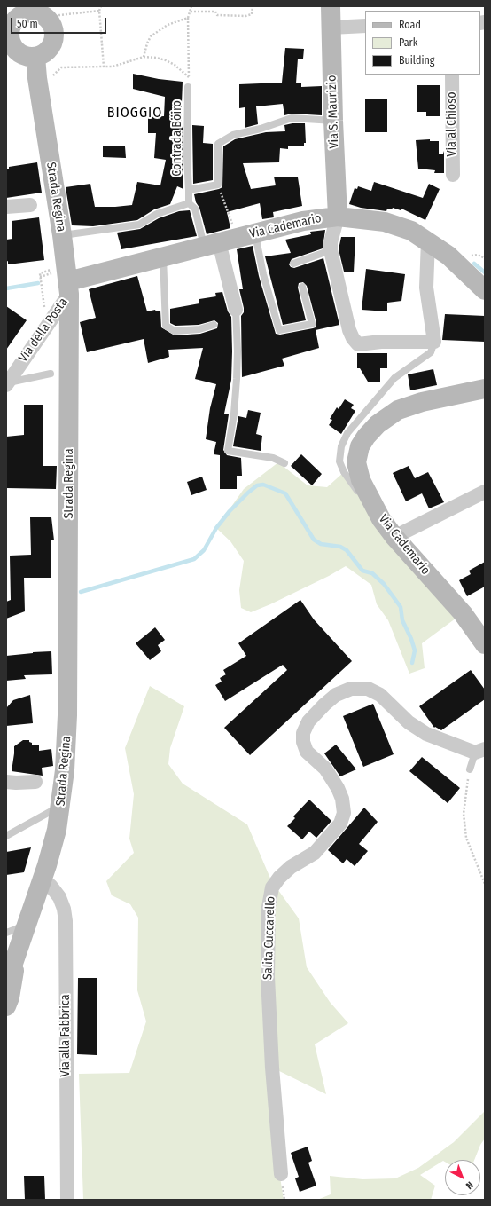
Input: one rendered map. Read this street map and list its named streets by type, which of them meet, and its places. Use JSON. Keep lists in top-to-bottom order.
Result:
{
  "streets": {
    "main road": ["Via S. Maurizio", "Strada Regina", "Via Cademario"],
    "street": [
      "Via al Chioso",
      "Via della Posta",
      "Salita Cuccarello",
      "Via alla Fabbrica"
    ],
    "lane": ["Contrada Böiro"]
  },
  "crossings": [
    ["Via S. Maurizio", "Via Cademario"],
    ["Strada Regina", "Via Cademario"],
    ["Strada Regina", "Via della Posta"],
    ["Strada Regina", "Via alla Fabbrica"],
    ["Via Cademario", "Via della Posta"]
  ],
  "districts": ["BIOGGIO"],
  "legend": ["Road", "Park", "Building"],
  "scale_bar": "50 m",
  "north": "bottom right"
}
